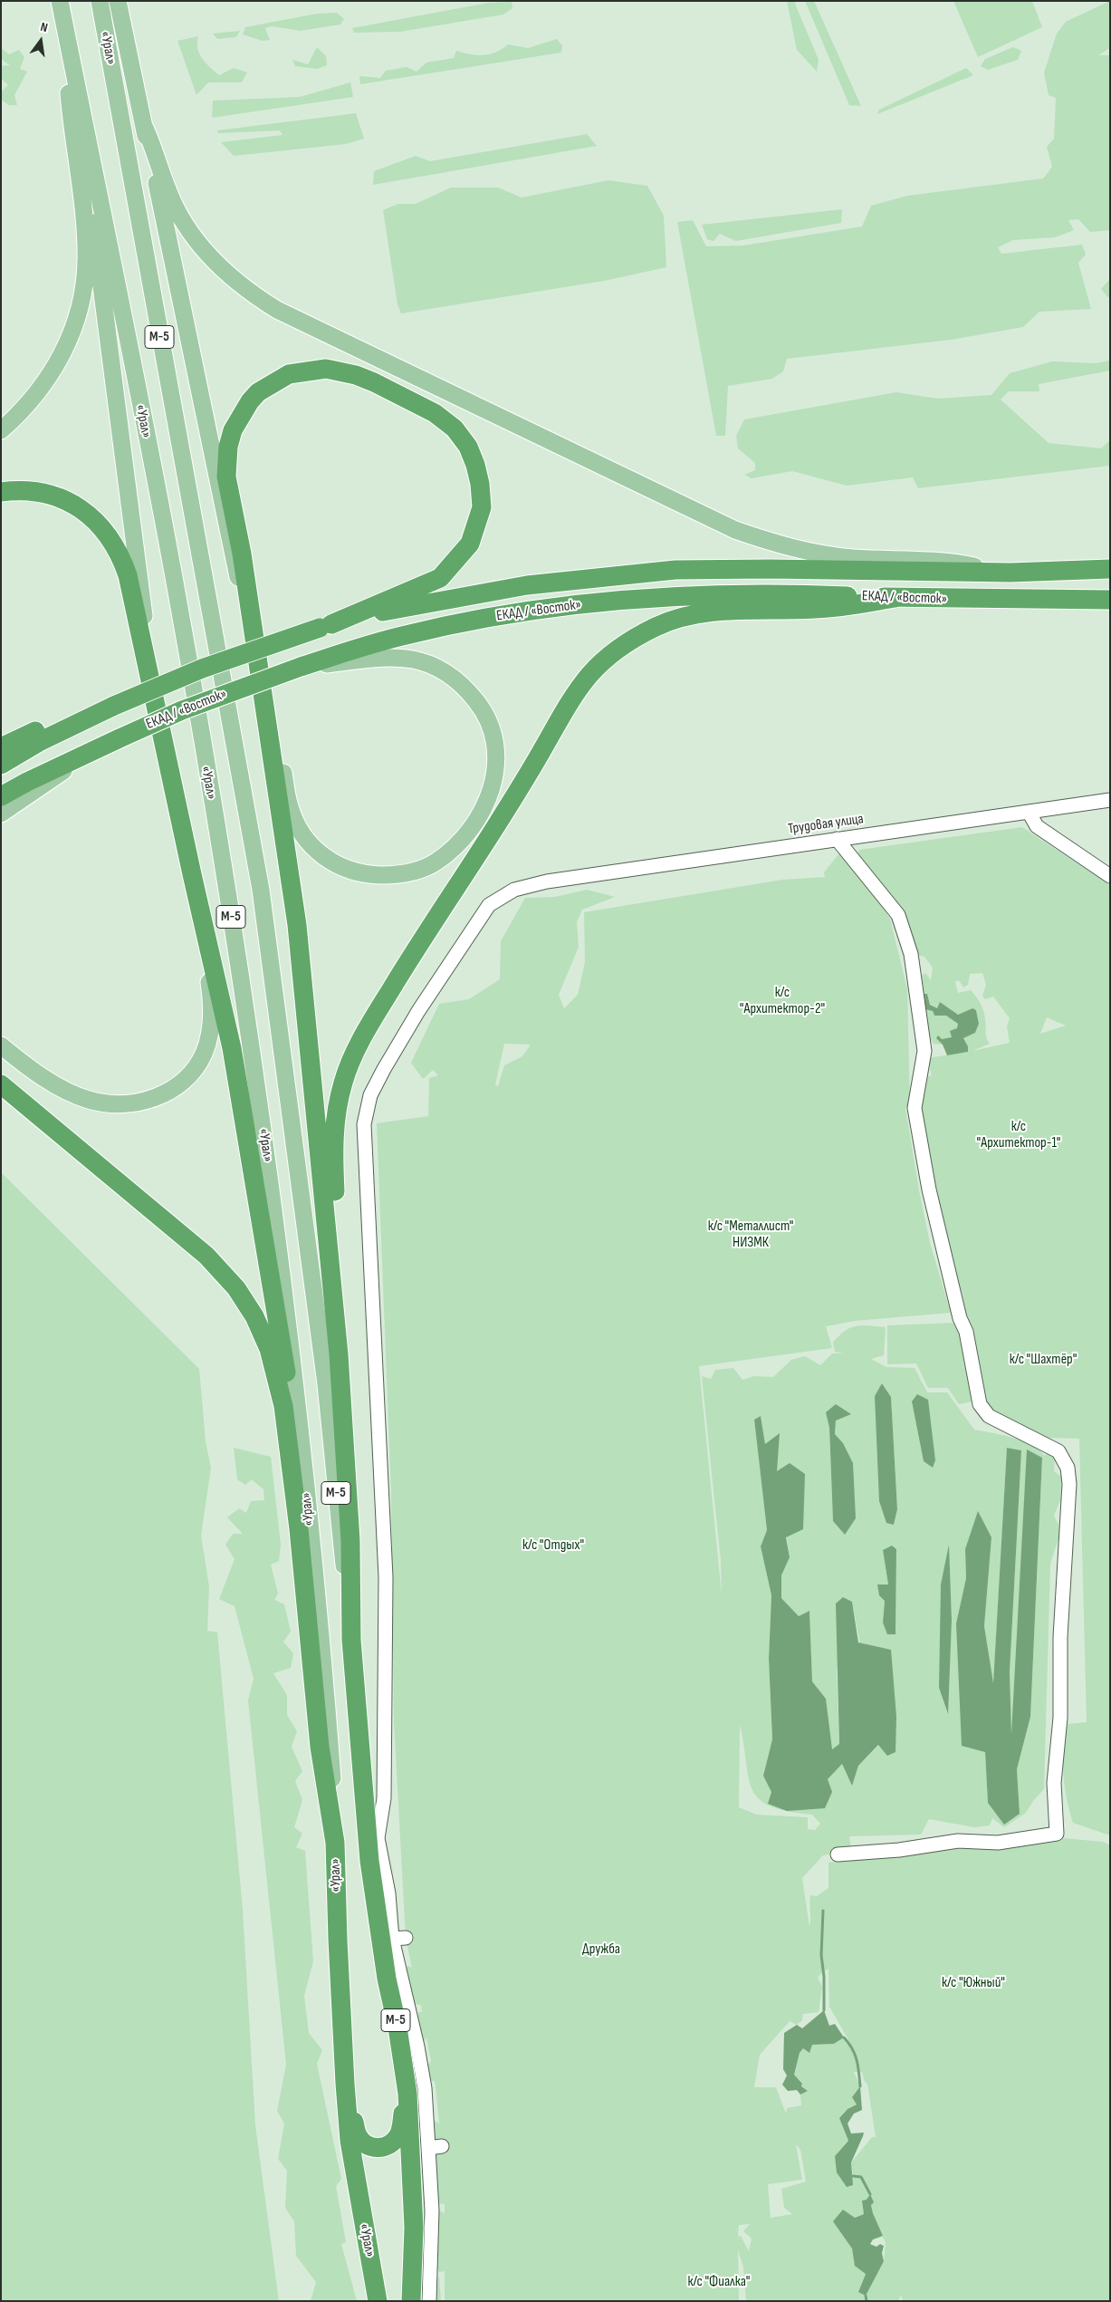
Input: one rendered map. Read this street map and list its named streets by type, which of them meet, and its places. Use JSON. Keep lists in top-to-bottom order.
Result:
{
  "streets": {
    "highway": ["«Урал»", "М-5", "ЕКАД / «Восток»"],
    "street": ["Трудовая улица"]
  },
  "parks": [
    "к/с \"Архитектор-2\"",
    "к/с \"Архитектор-1\"",
    "к/с \"Металлист\" НИЗМК",
    "к/с \"Шахтёр\"",
    "к/с \"Отдых\"",
    "Дружба",
    "к/с \"Южный\"",
    "к/с \"Фиалка\""
  ],
  "north": "top"
}
